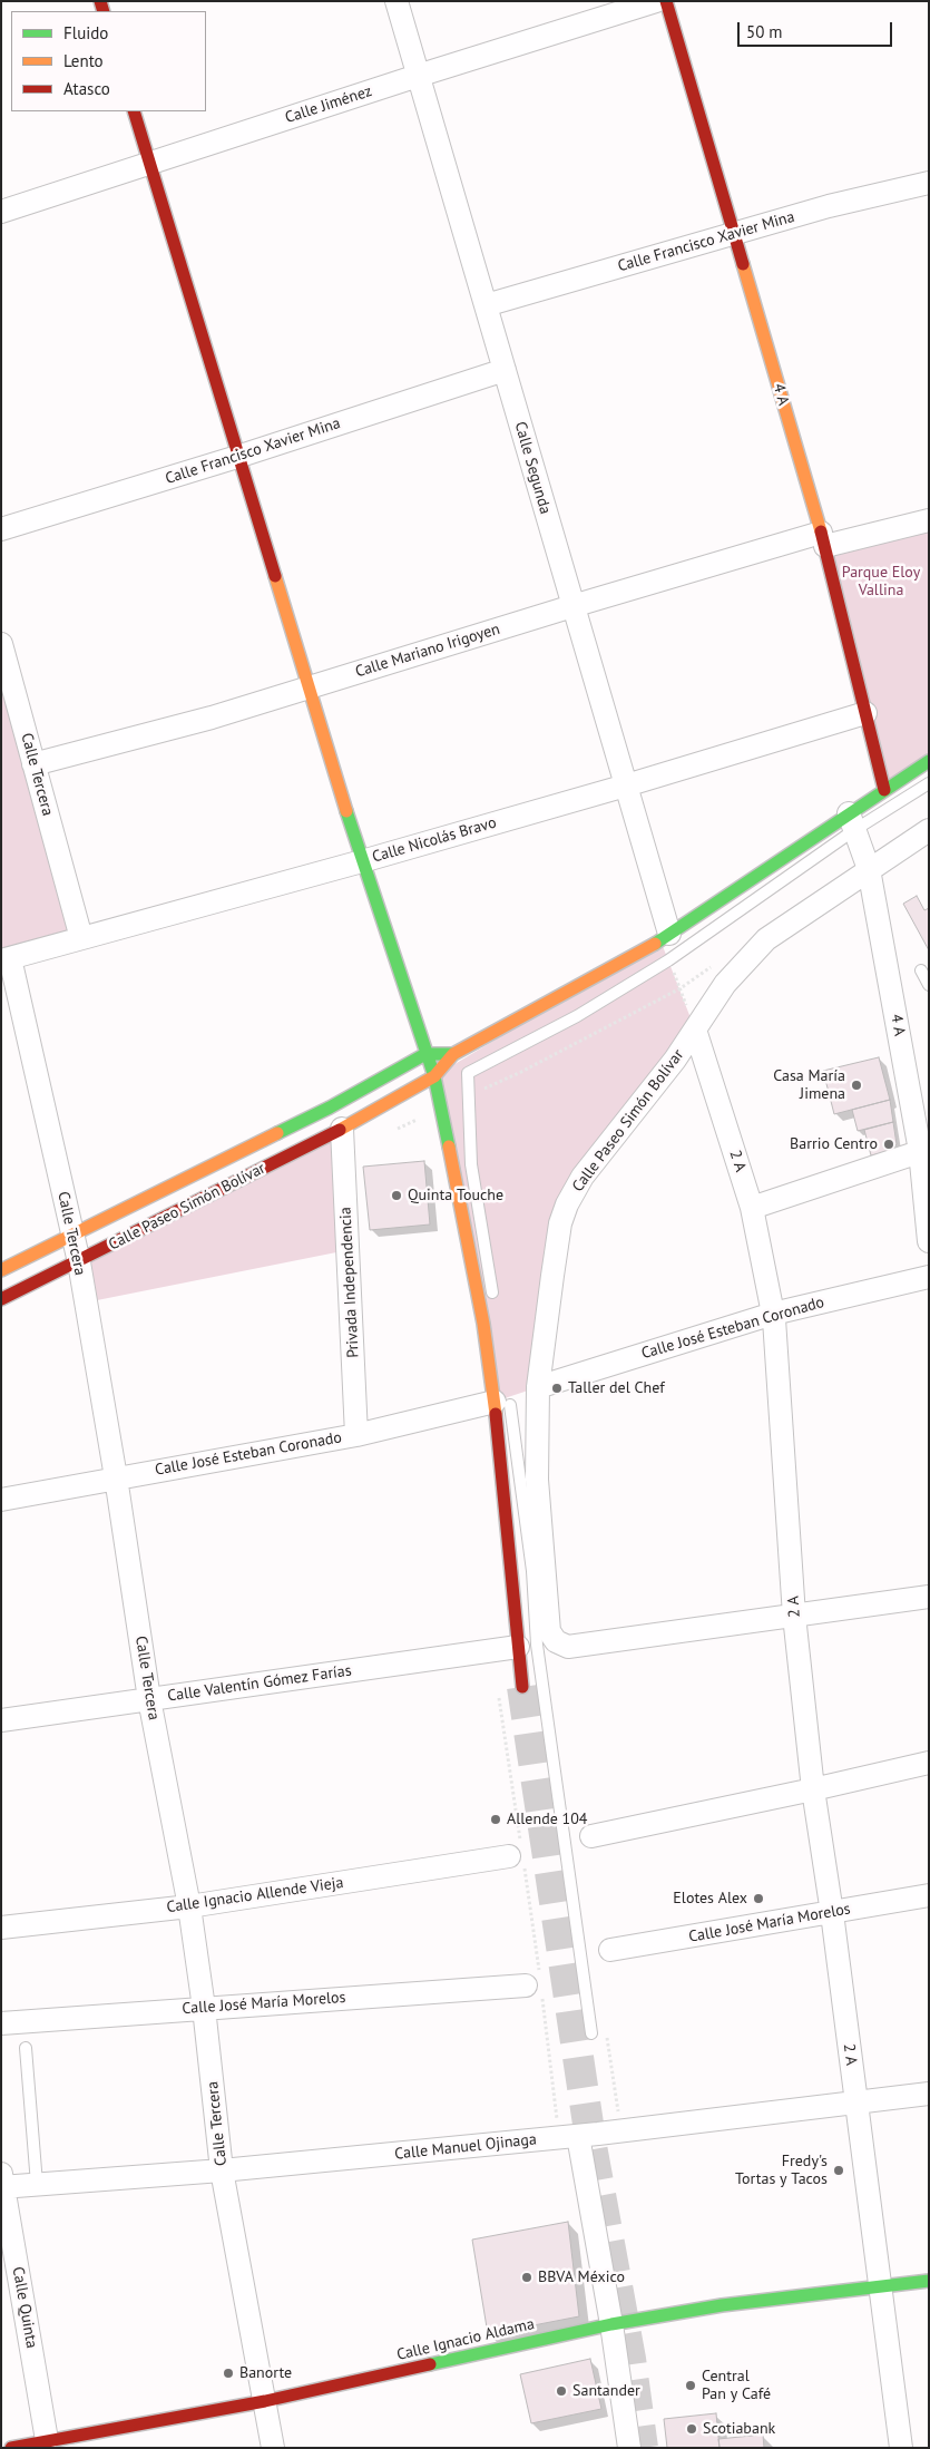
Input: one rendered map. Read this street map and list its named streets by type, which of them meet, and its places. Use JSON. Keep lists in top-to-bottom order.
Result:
{
  "streets": {
    "main road": ["4 A", "Calle Paseo Simón Bolívar", "Calle Ignacio Aldama"],
    "street": [
      "Calle Jiménez",
      "Calle Francisco Xavier Mina",
      "Calle Segunda",
      "Calle Mariano Irigoyen",
      "Calle Tercera",
      "Calle Nicolás Bravo",
      "2 A",
      "Privada Independencia",
      "Calle José Esteban Coronado",
      "Calle Valentín Gómez Farías",
      "Calle Ignacio Allende Vieja",
      "Calle José María Morelos",
      "Calle Manuel Ojinaga",
      "Calle Quinta"
    ]
  },
  "crossings": [
    ["Calle Jiménez", "Calle Segunda"],
    ["Calle Francisco Xavier Mina", "4 A"],
    ["Calle Francisco Xavier Mina", "Calle Segunda"],
    ["4 A", "Calle Mariano Irigoyen"],
    ["4 A", "Calle Nicolás Bravo"],
    ["4 A", "Calle Paseo Simón Bolívar"],
    ["Calle Segunda", "Calle Mariano Irigoyen"],
    ["Calle Segunda", "Calle Nicolás Bravo"],
    ["Calle Segunda", "Calle Paseo Simón Bolívar"],
    ["Calle Mariano Irigoyen", "Calle Tercera"],
    ["Calle Tercera", "Calle Nicolás Bravo"],
    ["Calle Tercera", "Calle Paseo Simón Bolívar"],
    ["Calle Tercera", "Calle José Esteban Coronado"],
    ["Calle Tercera", "Calle Valentín Gómez Farías"],
    ["Calle Tercera", "Calle Ignacio Allende Vieja"],
    ["Calle Tercera", "Calle José María Morelos"],
    ["Calle Tercera", "Calle Manuel Ojinaga"],
    ["Calle Tercera", "Calle Ignacio Aldama"],
    ["Calle Paseo Simón Bolívar", "2 A"],
    ["Calle Paseo Simón Bolívar", "Privada Independencia"],
    ["Calle Paseo Simón Bolívar", "Calle José Esteban Coronado"],
    ["2 A", "Calle José Esteban Coronado"],
    ["2 A", "Calle José María Morelos"],
    ["2 A", "Calle Manuel Ojinaga"],
    ["2 A", "Calle Ignacio Aldama"],
    ["Privada Independencia", "Calle José Esteban Coronado"],
    ["Calle Manuel Ojinaga", "Calle Quinta"],
    ["Calle Quinta", "Calle Ignacio Aldama"]
  ],
  "parks": ["Parque Eloy Vallina"],
  "places": [
    "Casa María Jimena",
    "Barrio Centro",
    "Quinta Touche",
    "Taller del Chef",
    "Allende 104",
    "Elotes Alex",
    "Fredy's Tortas y Tacos",
    "BBVA México",
    "Banorte",
    "Central Pan y Café",
    "Santander",
    "Scotiabank"
  ],
  "legend": ["Fluido", "Lento", "Atasco"],
  "scale_bar": "50 m"
}
